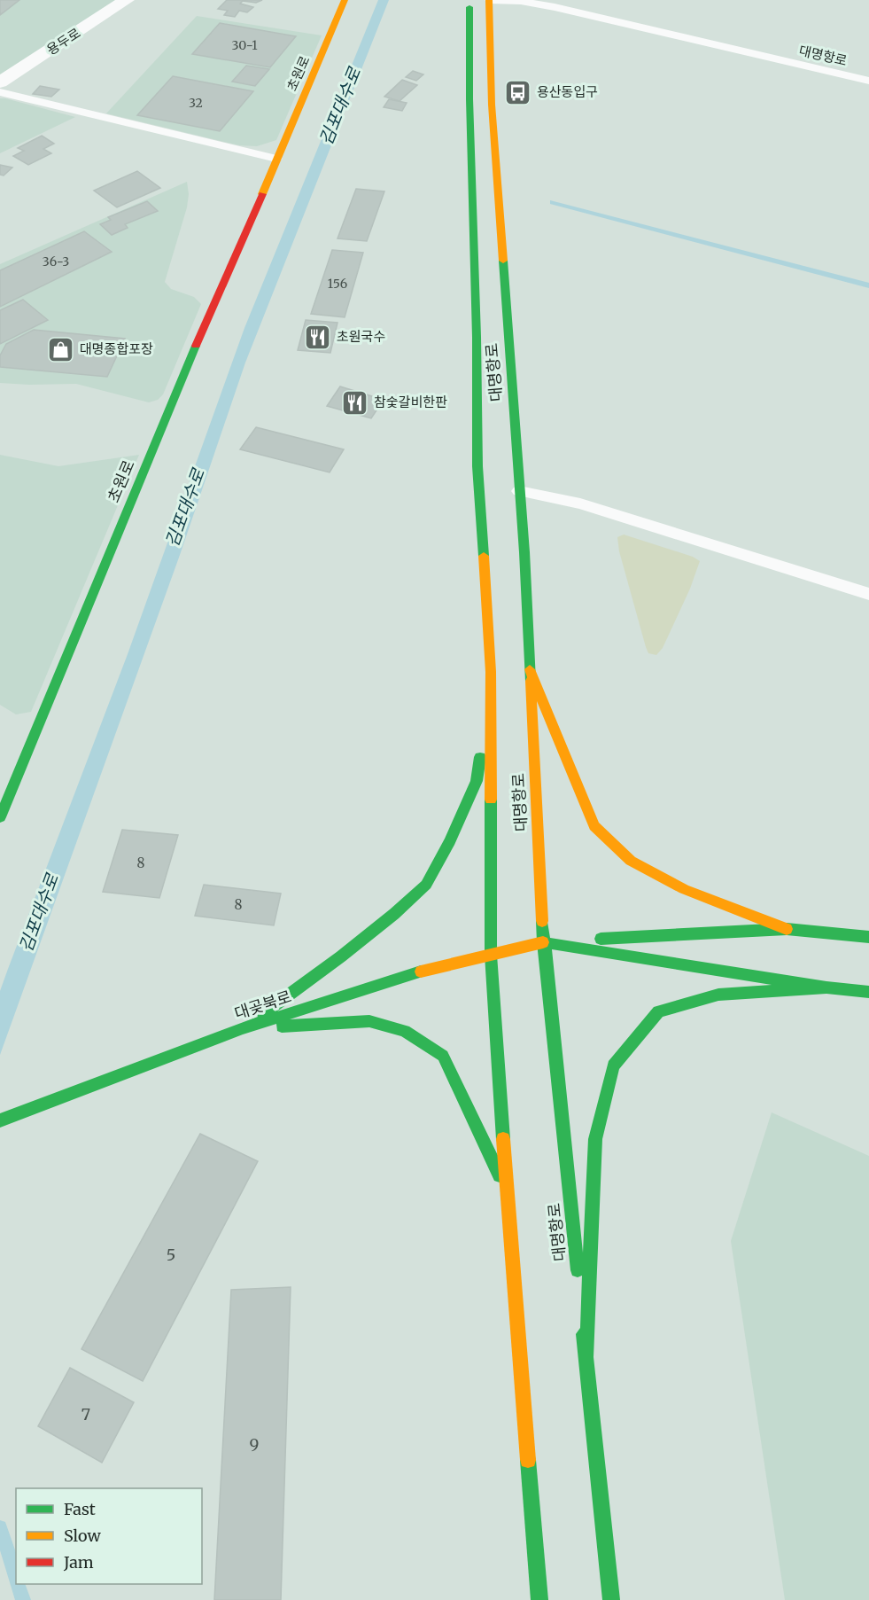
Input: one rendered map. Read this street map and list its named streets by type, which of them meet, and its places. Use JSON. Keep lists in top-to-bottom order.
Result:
{
  "streets": {
    "main road": ["대명항로", "초원로", "대곶북로"],
    "street": ["용두로"]
  },
  "crossings": [
    ["대명항로", "대곶북로"]
  ],
  "water": ["김포대수로"],
  "places": {
    "bus stop": ["용산동입구"],
    "restaurant": ["초원국수", "참숯갈비한판"],
    "shop": ["대명종합포장"]
  },
  "house_numbers": [
    "30-1",
    "32",
    "36-3",
    "156",
    "8",
    "8",
    "5",
    "7",
    "9"
  ],
  "legend": ["Fast", "Slow", "Jam"]
}
